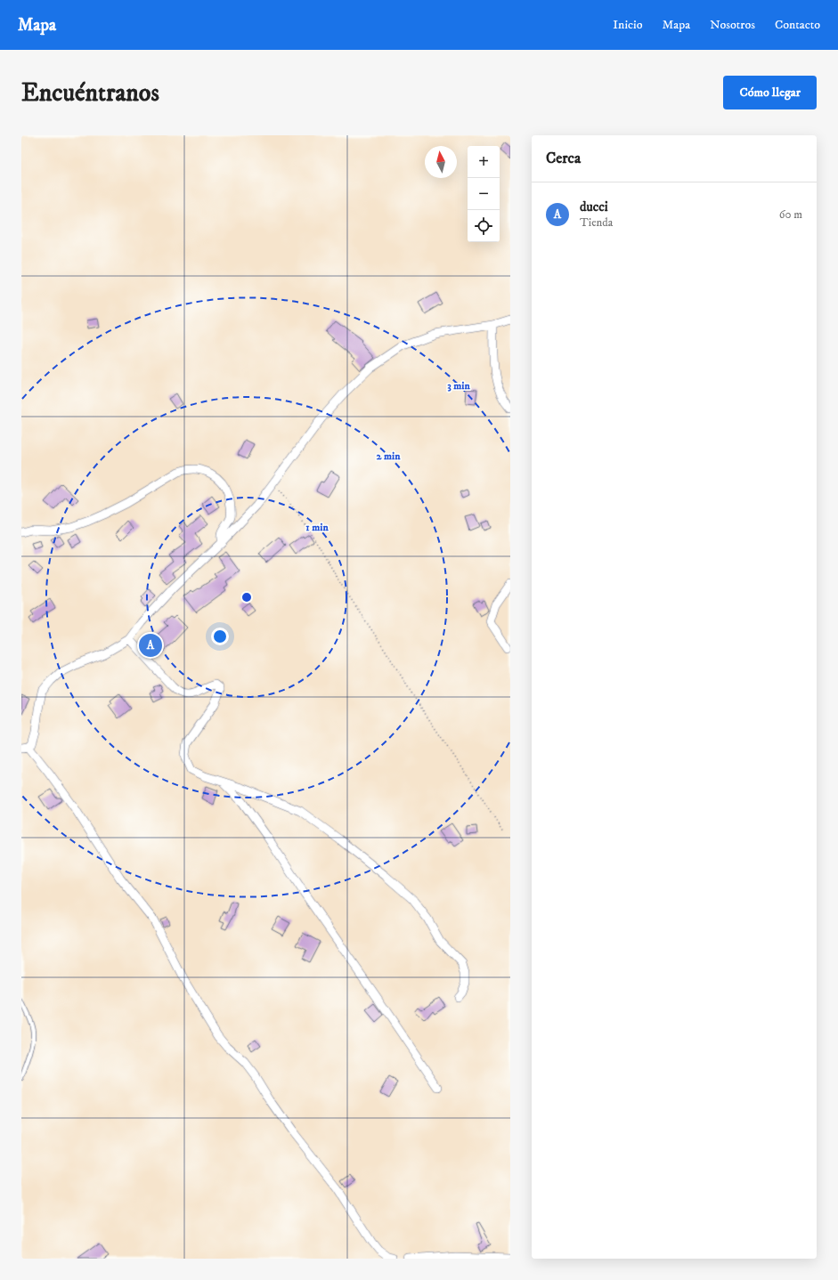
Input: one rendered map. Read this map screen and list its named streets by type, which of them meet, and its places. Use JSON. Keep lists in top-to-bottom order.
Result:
{
  "north": "top",
  "page": {
    "header": "Mapa",
    "nav": [
      "Inicio",
      "Mapa",
      "Nosotros",
      "Contacto"
    ],
    "buttons": "Cómo llegar",
    "title": "Encuéntranos",
    "heading": "Cerca",
    "map_buttons": ["+", "−"],
    "list": [
      {
        "mark": "A",
        "name": "ducci",
        "note": "Tienda",
        "value": "60 m"
      }
    ],
    "pins": "A"
  },
  "rings": ["3 min", "2 min", "1 min"]
}
